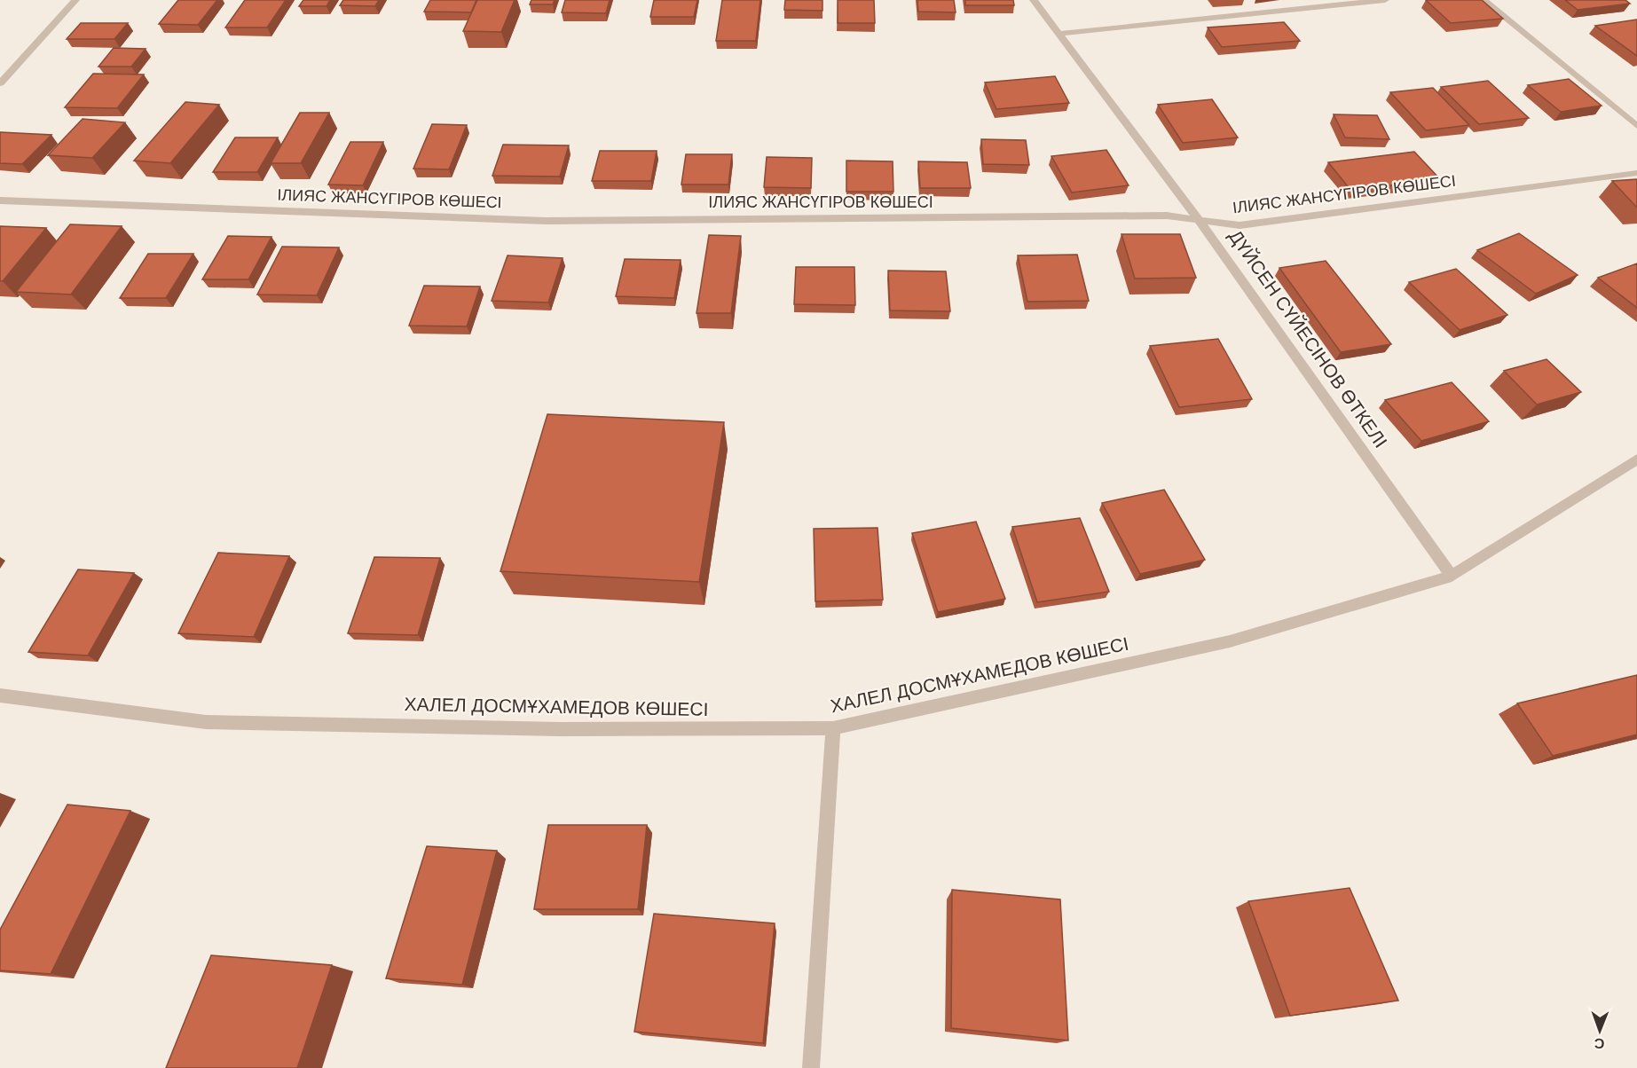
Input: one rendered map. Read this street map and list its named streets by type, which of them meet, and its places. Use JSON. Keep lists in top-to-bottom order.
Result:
{
  "streets": {
    "street": ["ІЛИЯС ЖАНСҮГІРОВ КӨШЕСІ", "ДҮЙСЕН СҮЙЕСІНОВ ӨТКЕЛІ", "ХАЛЕЛ ДОСМҰХАМЕДОВ КӨШЕСІ"]
  },
  "crossings": [
    ["ІЛИЯС ЖАНСҮГІРОВ КӨШЕСІ", "ДҮЙСЕН СҮЙЕСІНОВ ӨТКЕЛІ"],
    ["ДҮЙСЕН СҮЙЕСІНОВ ӨТКЕЛІ", "ХАЛЕЛ ДОСМҰХАМЕДОВ КӨШЕСІ"]
  ],
  "north": "bottom"
}
